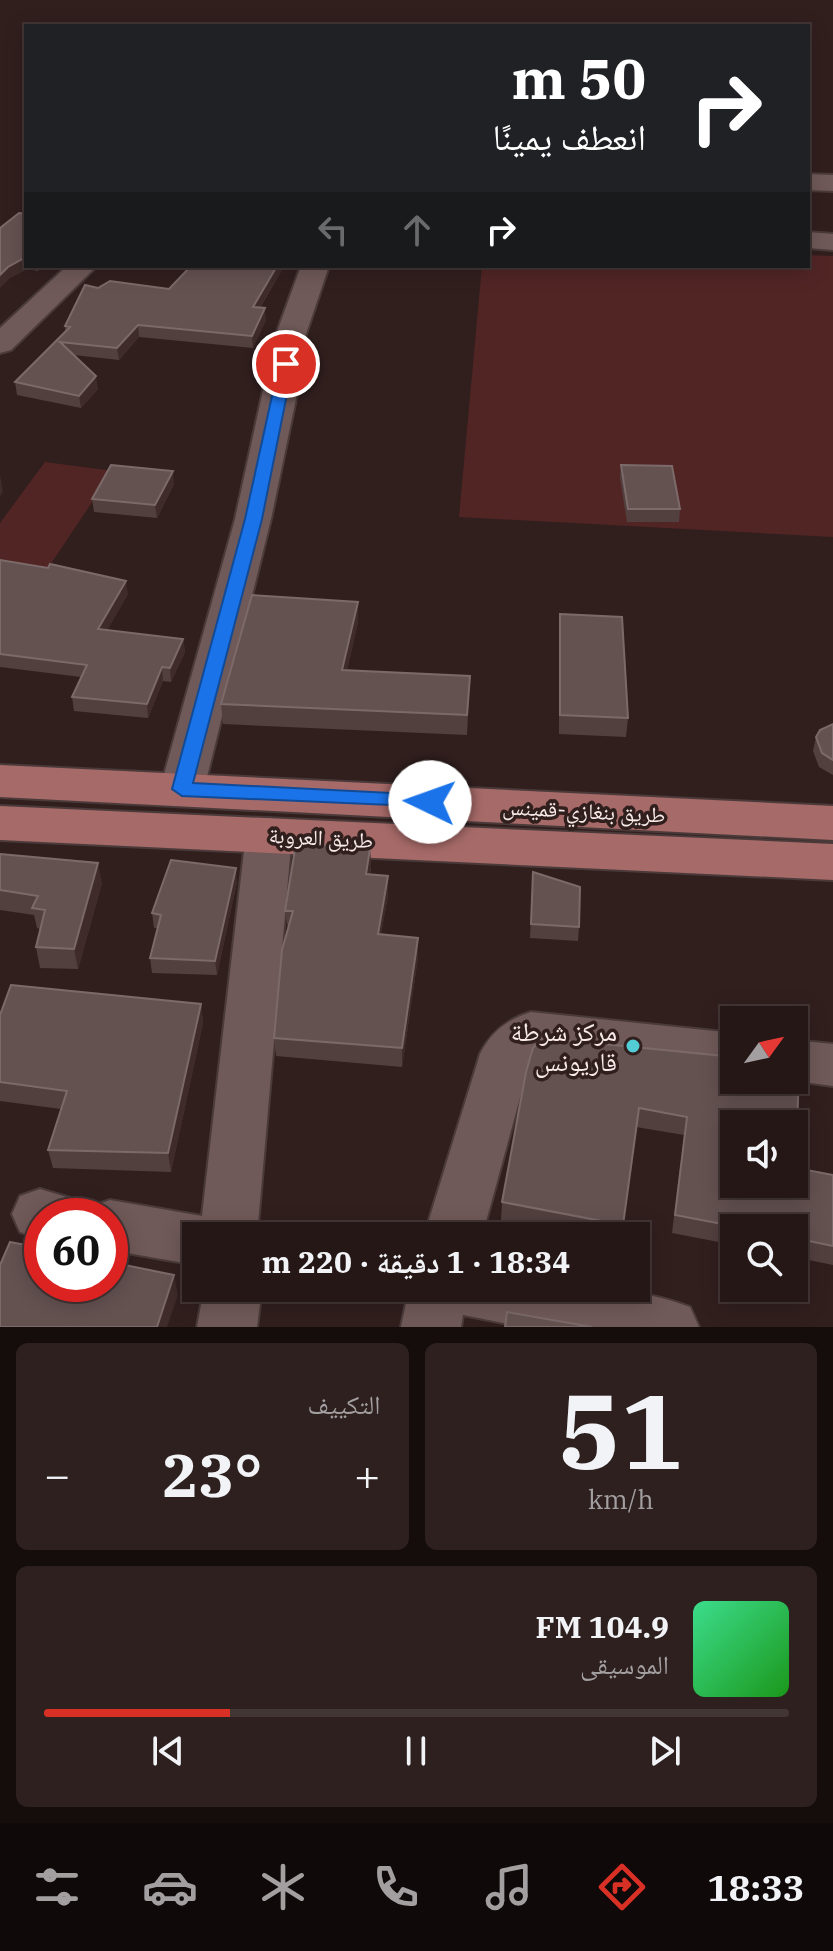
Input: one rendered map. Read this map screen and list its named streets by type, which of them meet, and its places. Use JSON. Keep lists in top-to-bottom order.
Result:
{
  "streets": {
    "main road": ["طريق بنغازي-قمينس", "طريق العروبة"]
  },
  "places": ["مركز شرطة قاريونس"],
  "north": "top right",
  "page": {
    "turn": ["50 m", "انعطف يمينًا"],
    "limit": "60",
    "trip": "18:34 · 1 دقيقة · 220 m",
    "tile": [
      ["51", "km/h"],
      "التكييف"
    ],
    "heat": ["−", "23°", "+"],
    "song": ["104.9 FM", "الموسيقى"],
    "tabs": "18:33"
  }
}
